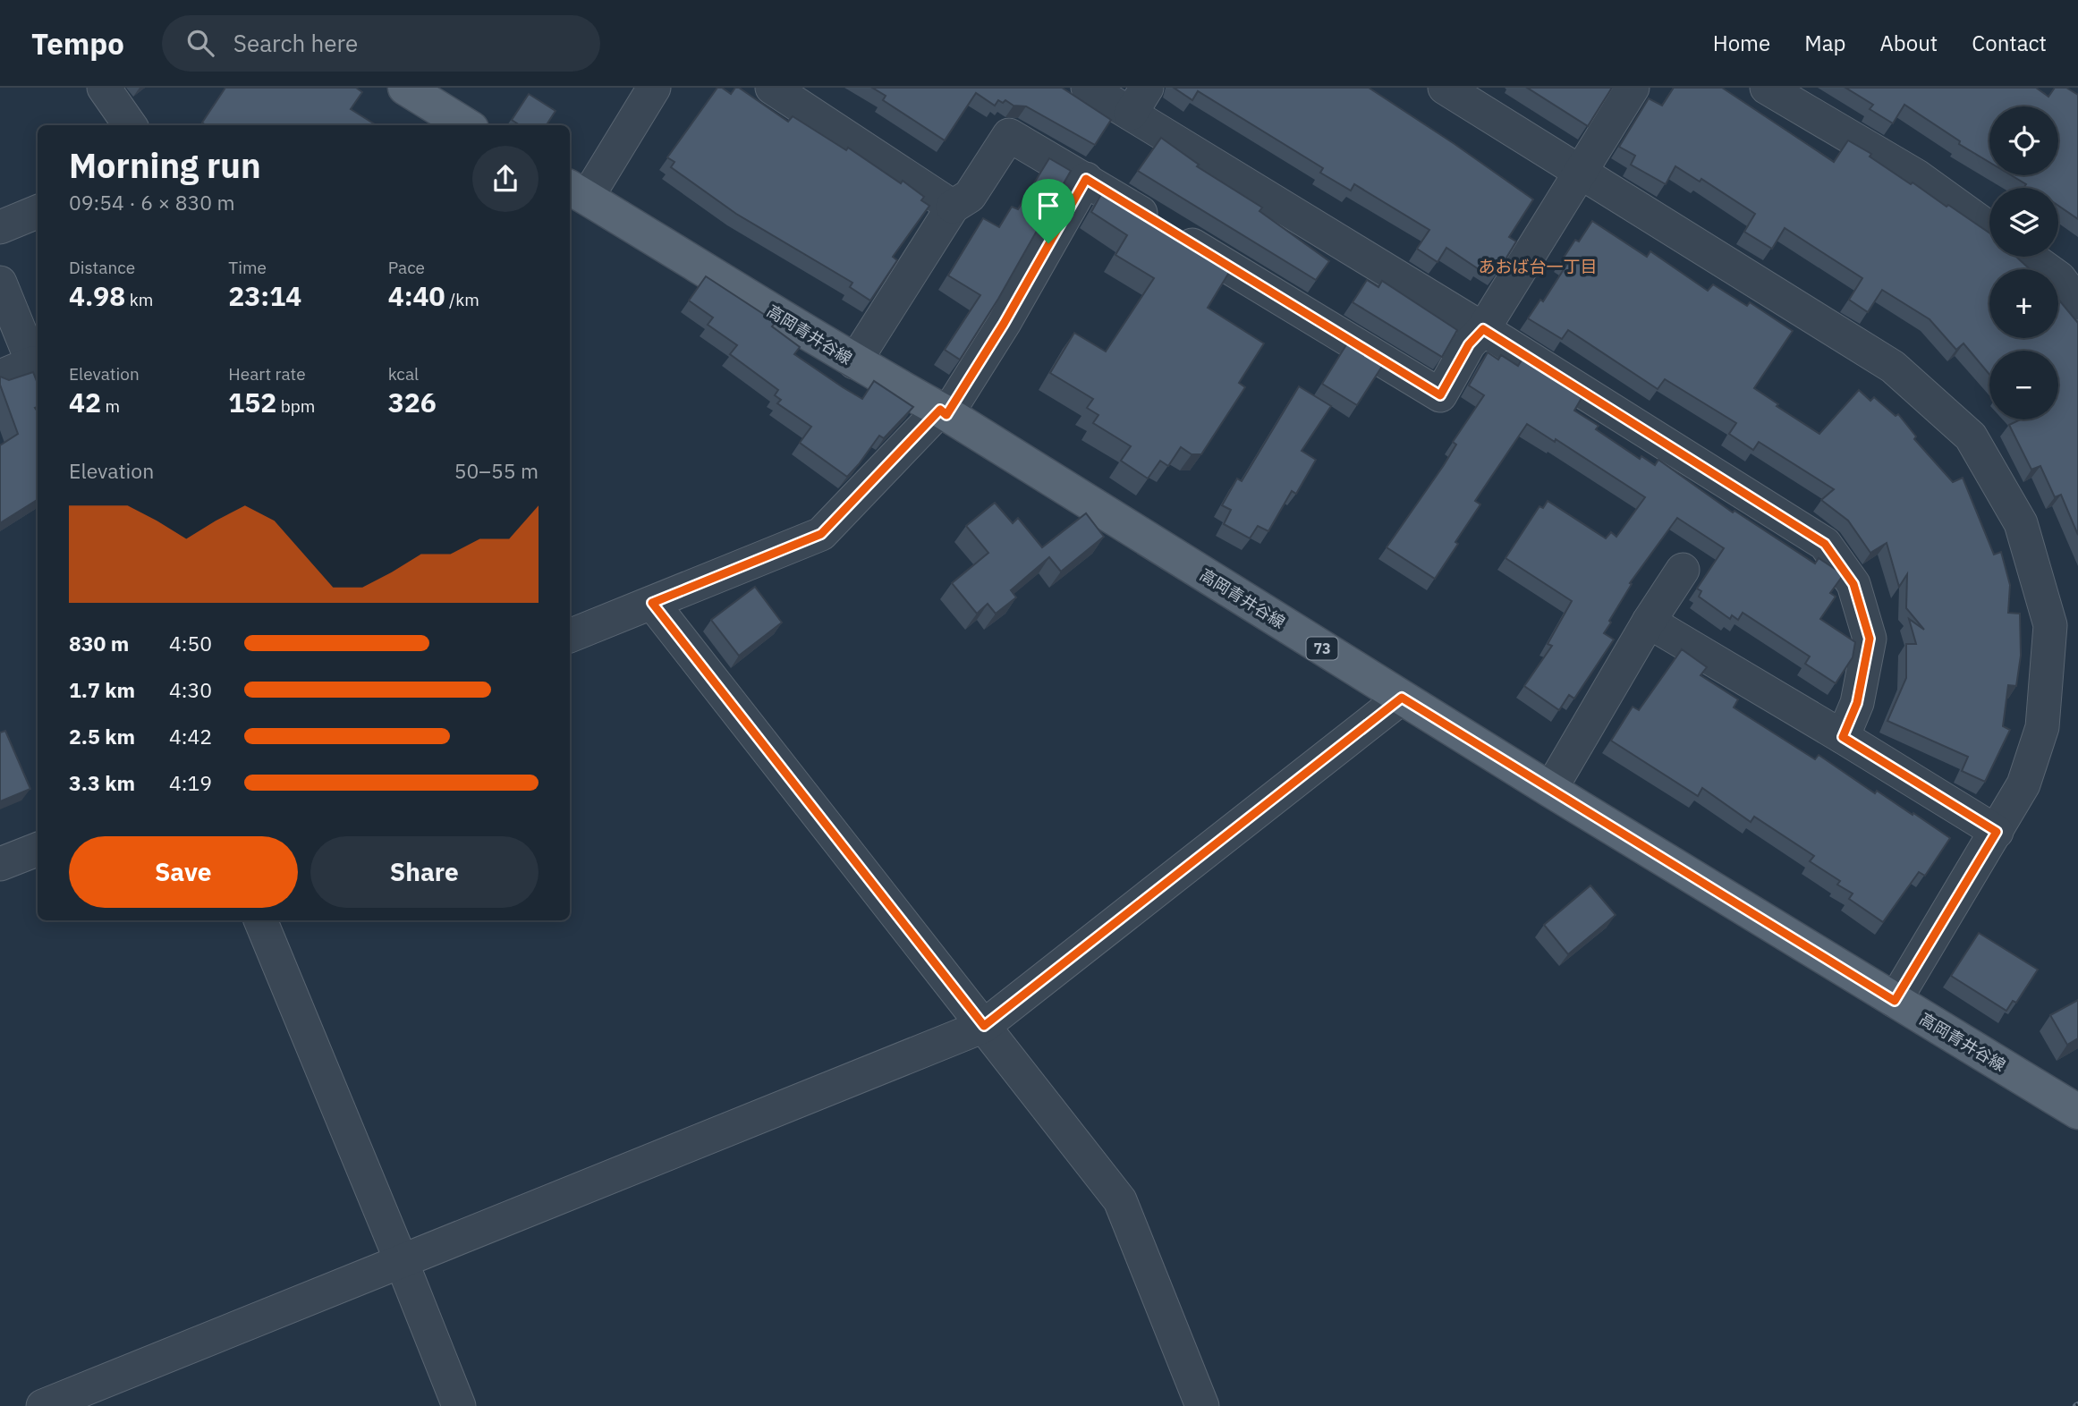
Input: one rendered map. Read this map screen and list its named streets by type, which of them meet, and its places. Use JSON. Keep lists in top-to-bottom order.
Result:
{
  "streets": {
    "main road": ["高岡青井谷線", "73"]
  },
  "districts": ["あおば台一丁目"],
  "page": {
    "header": "Tempo",
    "search": "Search here",
    "nav": [
      "Home",
      "Map",
      "About",
      "Contact"
    ],
    "map_buttons": ["+", "−"],
    "heading": ["Morning run", "09:54 · 6 × 830 m"],
    "stats": [
      ["Distance", "4.98 km"],
      ["Time", "23:14"],
      ["Pace", "4:40 /km"],
      ["Elevation", "42 m"],
      ["Heart rate", "152 bpm"],
      ["kcal", "326"]
    ],
    "chart": ["Elevation", "50–55 m"],
    "list": [
      {
        "name": "830 m",
        "note": "4:50"
      },
      {
        "name": "1.7 km",
        "note": "4:30"
      },
      {
        "name": "2.5 km",
        "note": "4:42"
      },
      {
        "name": "3.3 km",
        "note": "4:19"
      }
    ],
    "buttons": ["Save", "Share"]
  }
}
